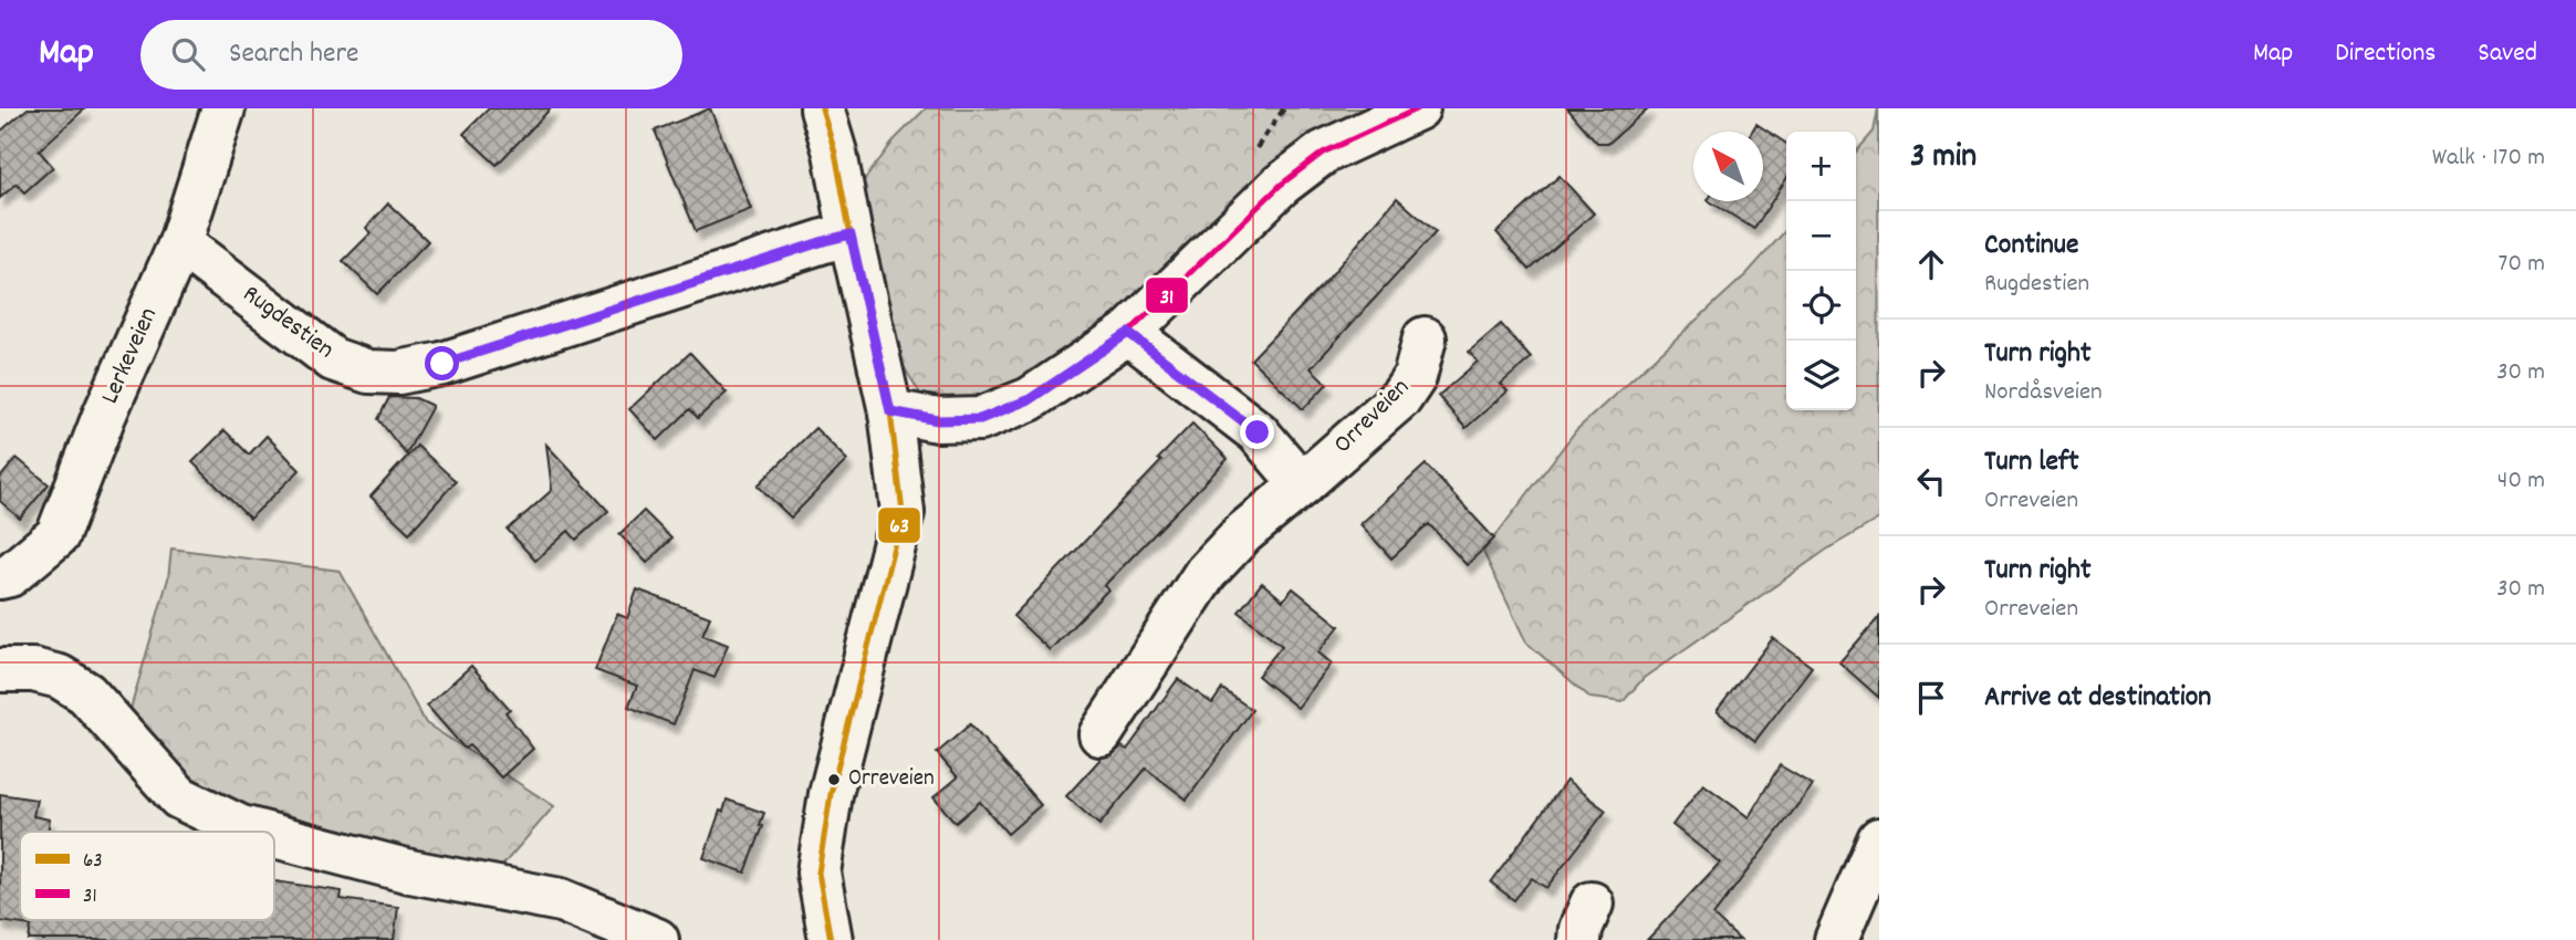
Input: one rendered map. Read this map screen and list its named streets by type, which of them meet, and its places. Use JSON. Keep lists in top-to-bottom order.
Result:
{
  "streets": {
    "street": ["Rugdestien", "Lerkeveien", "Orreveien"]
  },
  "crossings": [
    ["Rugdestien", "Lerkeveien"]
  ],
  "places": ["Orreveien"],
  "lines": ["transit line 63", "transit line 31"],
  "legend": ["63", "31"],
  "north": "top left",
  "page": {
    "header": "Map",
    "search": "Search here",
    "nav": ["Map", "Directions", "Saved"],
    "heading": ["3 min", "Walk · 170 m"],
    "map_buttons": ["+", "−"],
    "list": [
      ["Continue", "Rugdestien", "70 m"],
      ["Turn right", "Nordåsveien", "30 m"],
      ["Turn left", "Orreveien", "40 m"],
      ["Turn right", "Orreveien", "30 m"],
      "Arrive at destination"
    ]
  }
}
